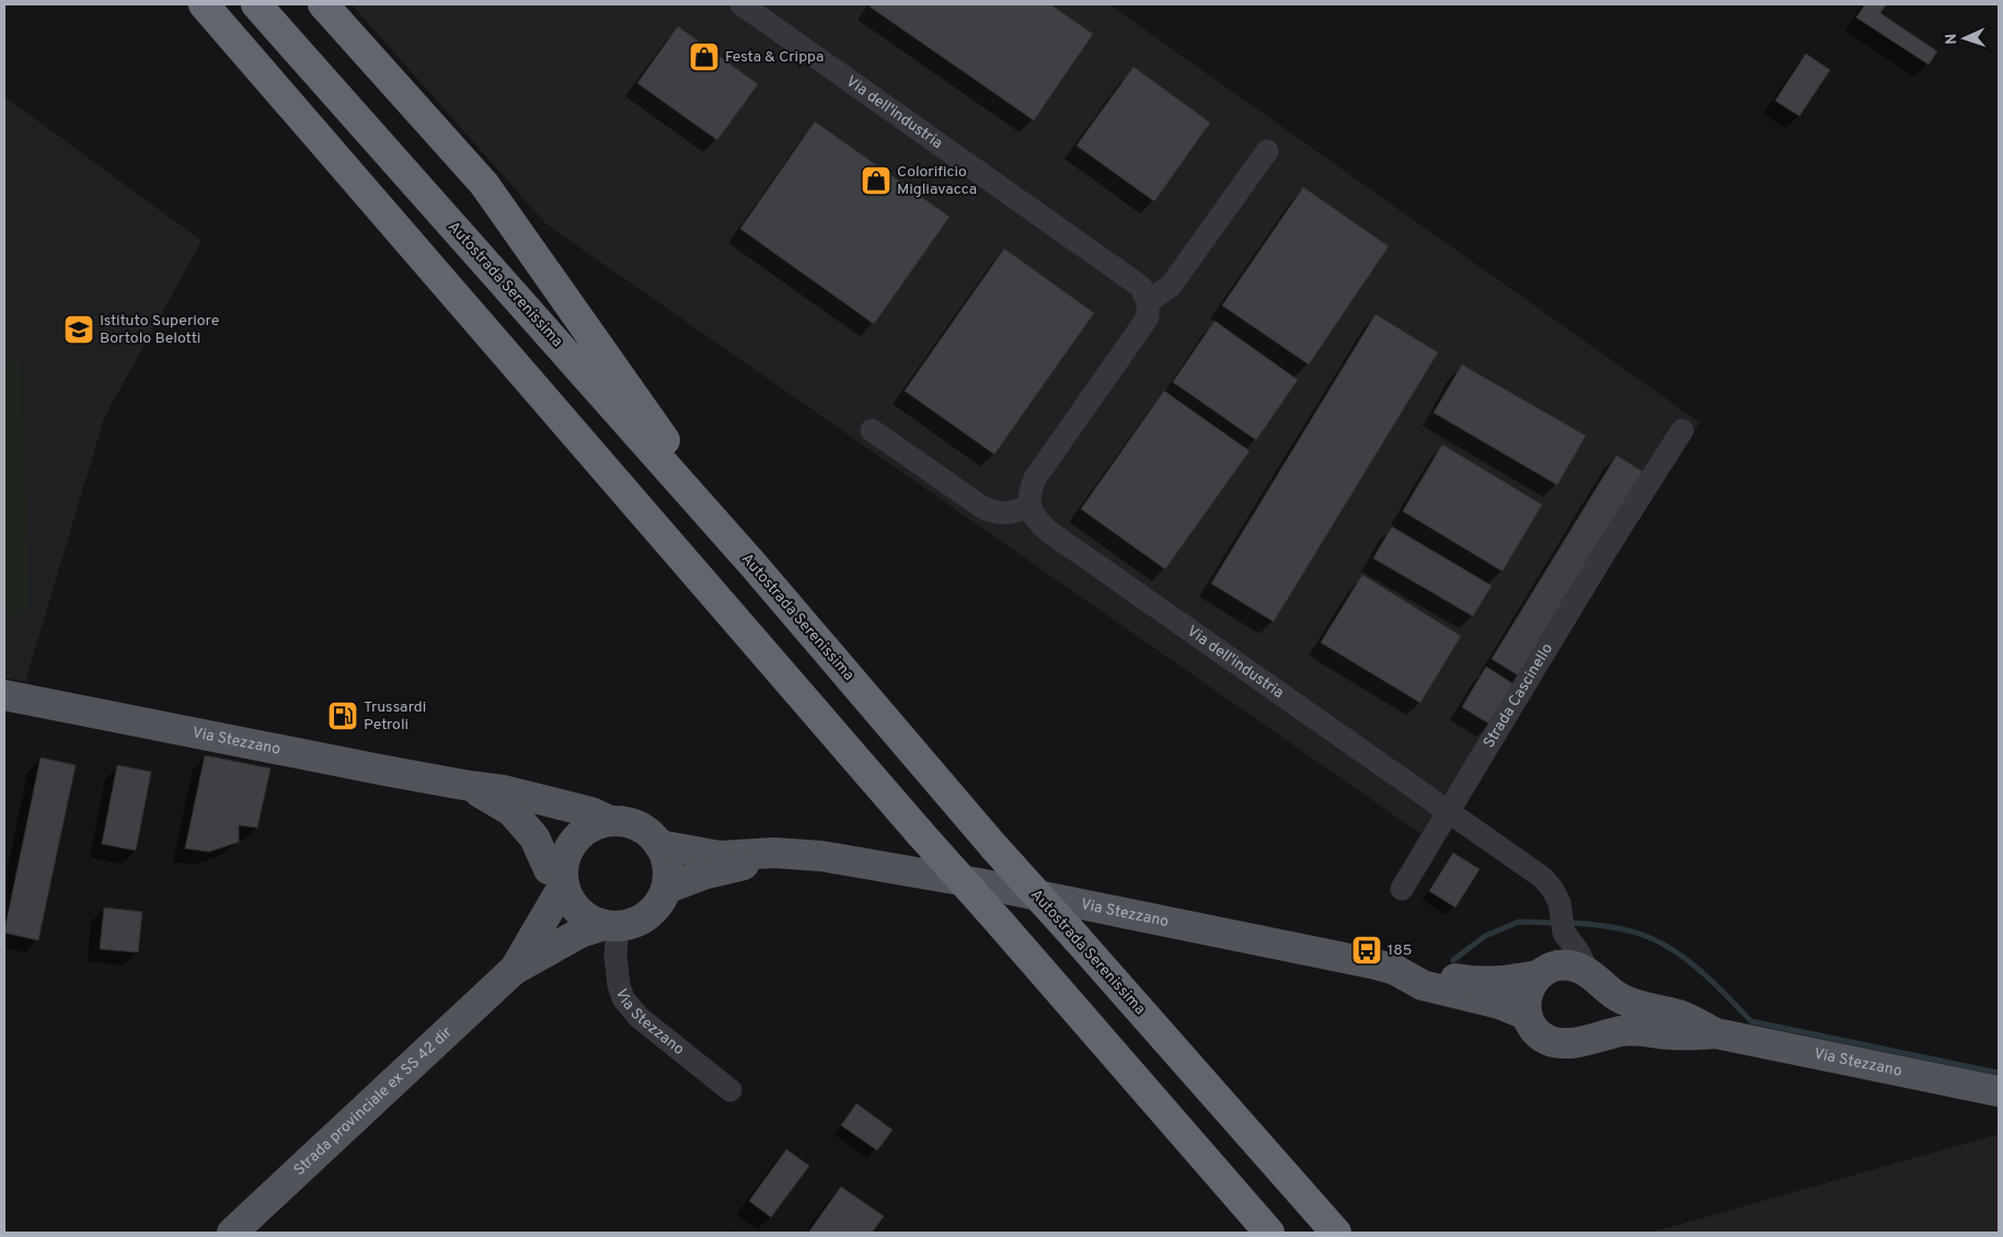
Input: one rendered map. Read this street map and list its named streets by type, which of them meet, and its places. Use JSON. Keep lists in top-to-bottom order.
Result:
{
  "streets": {
    "highway": ["Autostrada Serenissima"],
    "main road": ["Via Stezzano", "Strada provinciale ex SS 42 dir"],
    "street": ["Via dell'industria", "Strada Cascinello"]
  },
  "crossings": [
    ["Via dell'industria", "Strada Cascinello"],
    ["Via Stezzano", "Strada provinciale ex SS 42 dir"]
  ],
  "places": {
    "shop": ["Festa & Crippa", "Colorificio Migliavacca"],
    "school or university": ["Istituto Superiore Bortolo Belotti"],
    "fuel station": ["Trussardi Petroli"],
    "bus stop": ["185"]
  },
  "north": "left"
}
